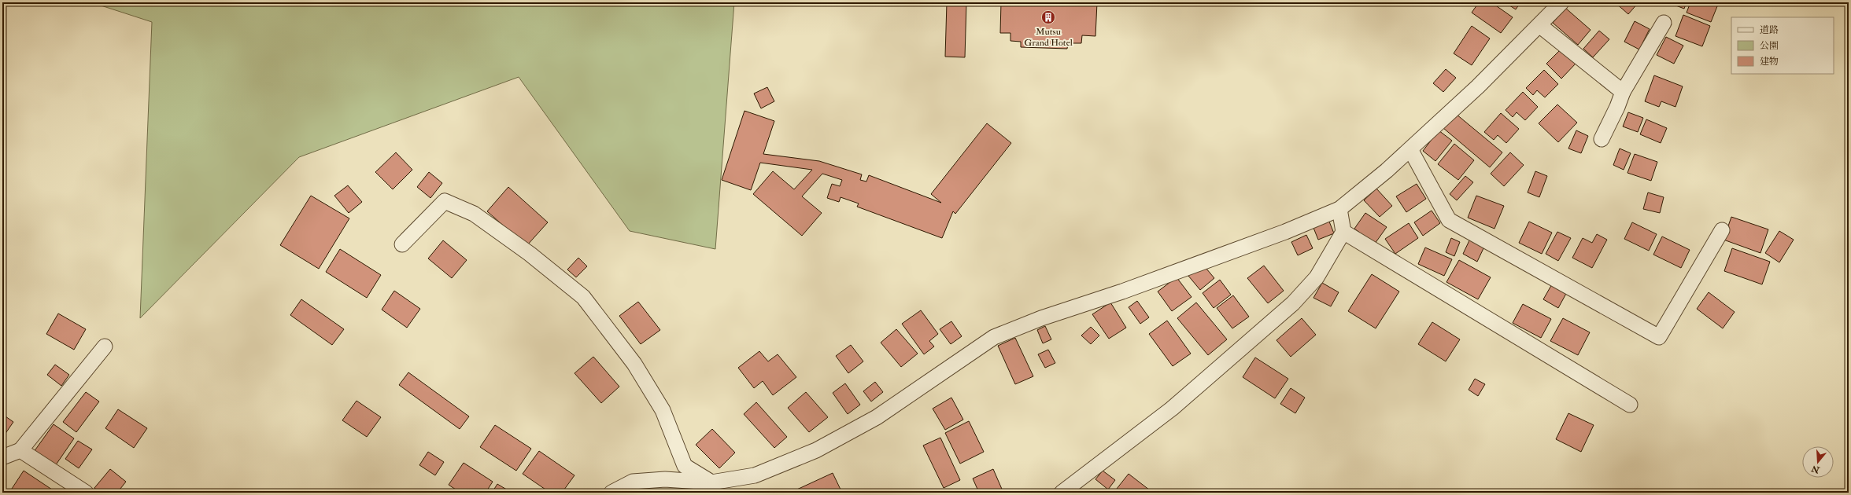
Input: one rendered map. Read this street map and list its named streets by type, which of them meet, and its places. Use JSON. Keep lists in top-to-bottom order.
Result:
{
  "places": {
    "building": ["Mutsu Grand Hotel"]
  },
  "legend": ["道路", "公園", "建物"],
  "north": "bottom"
}
